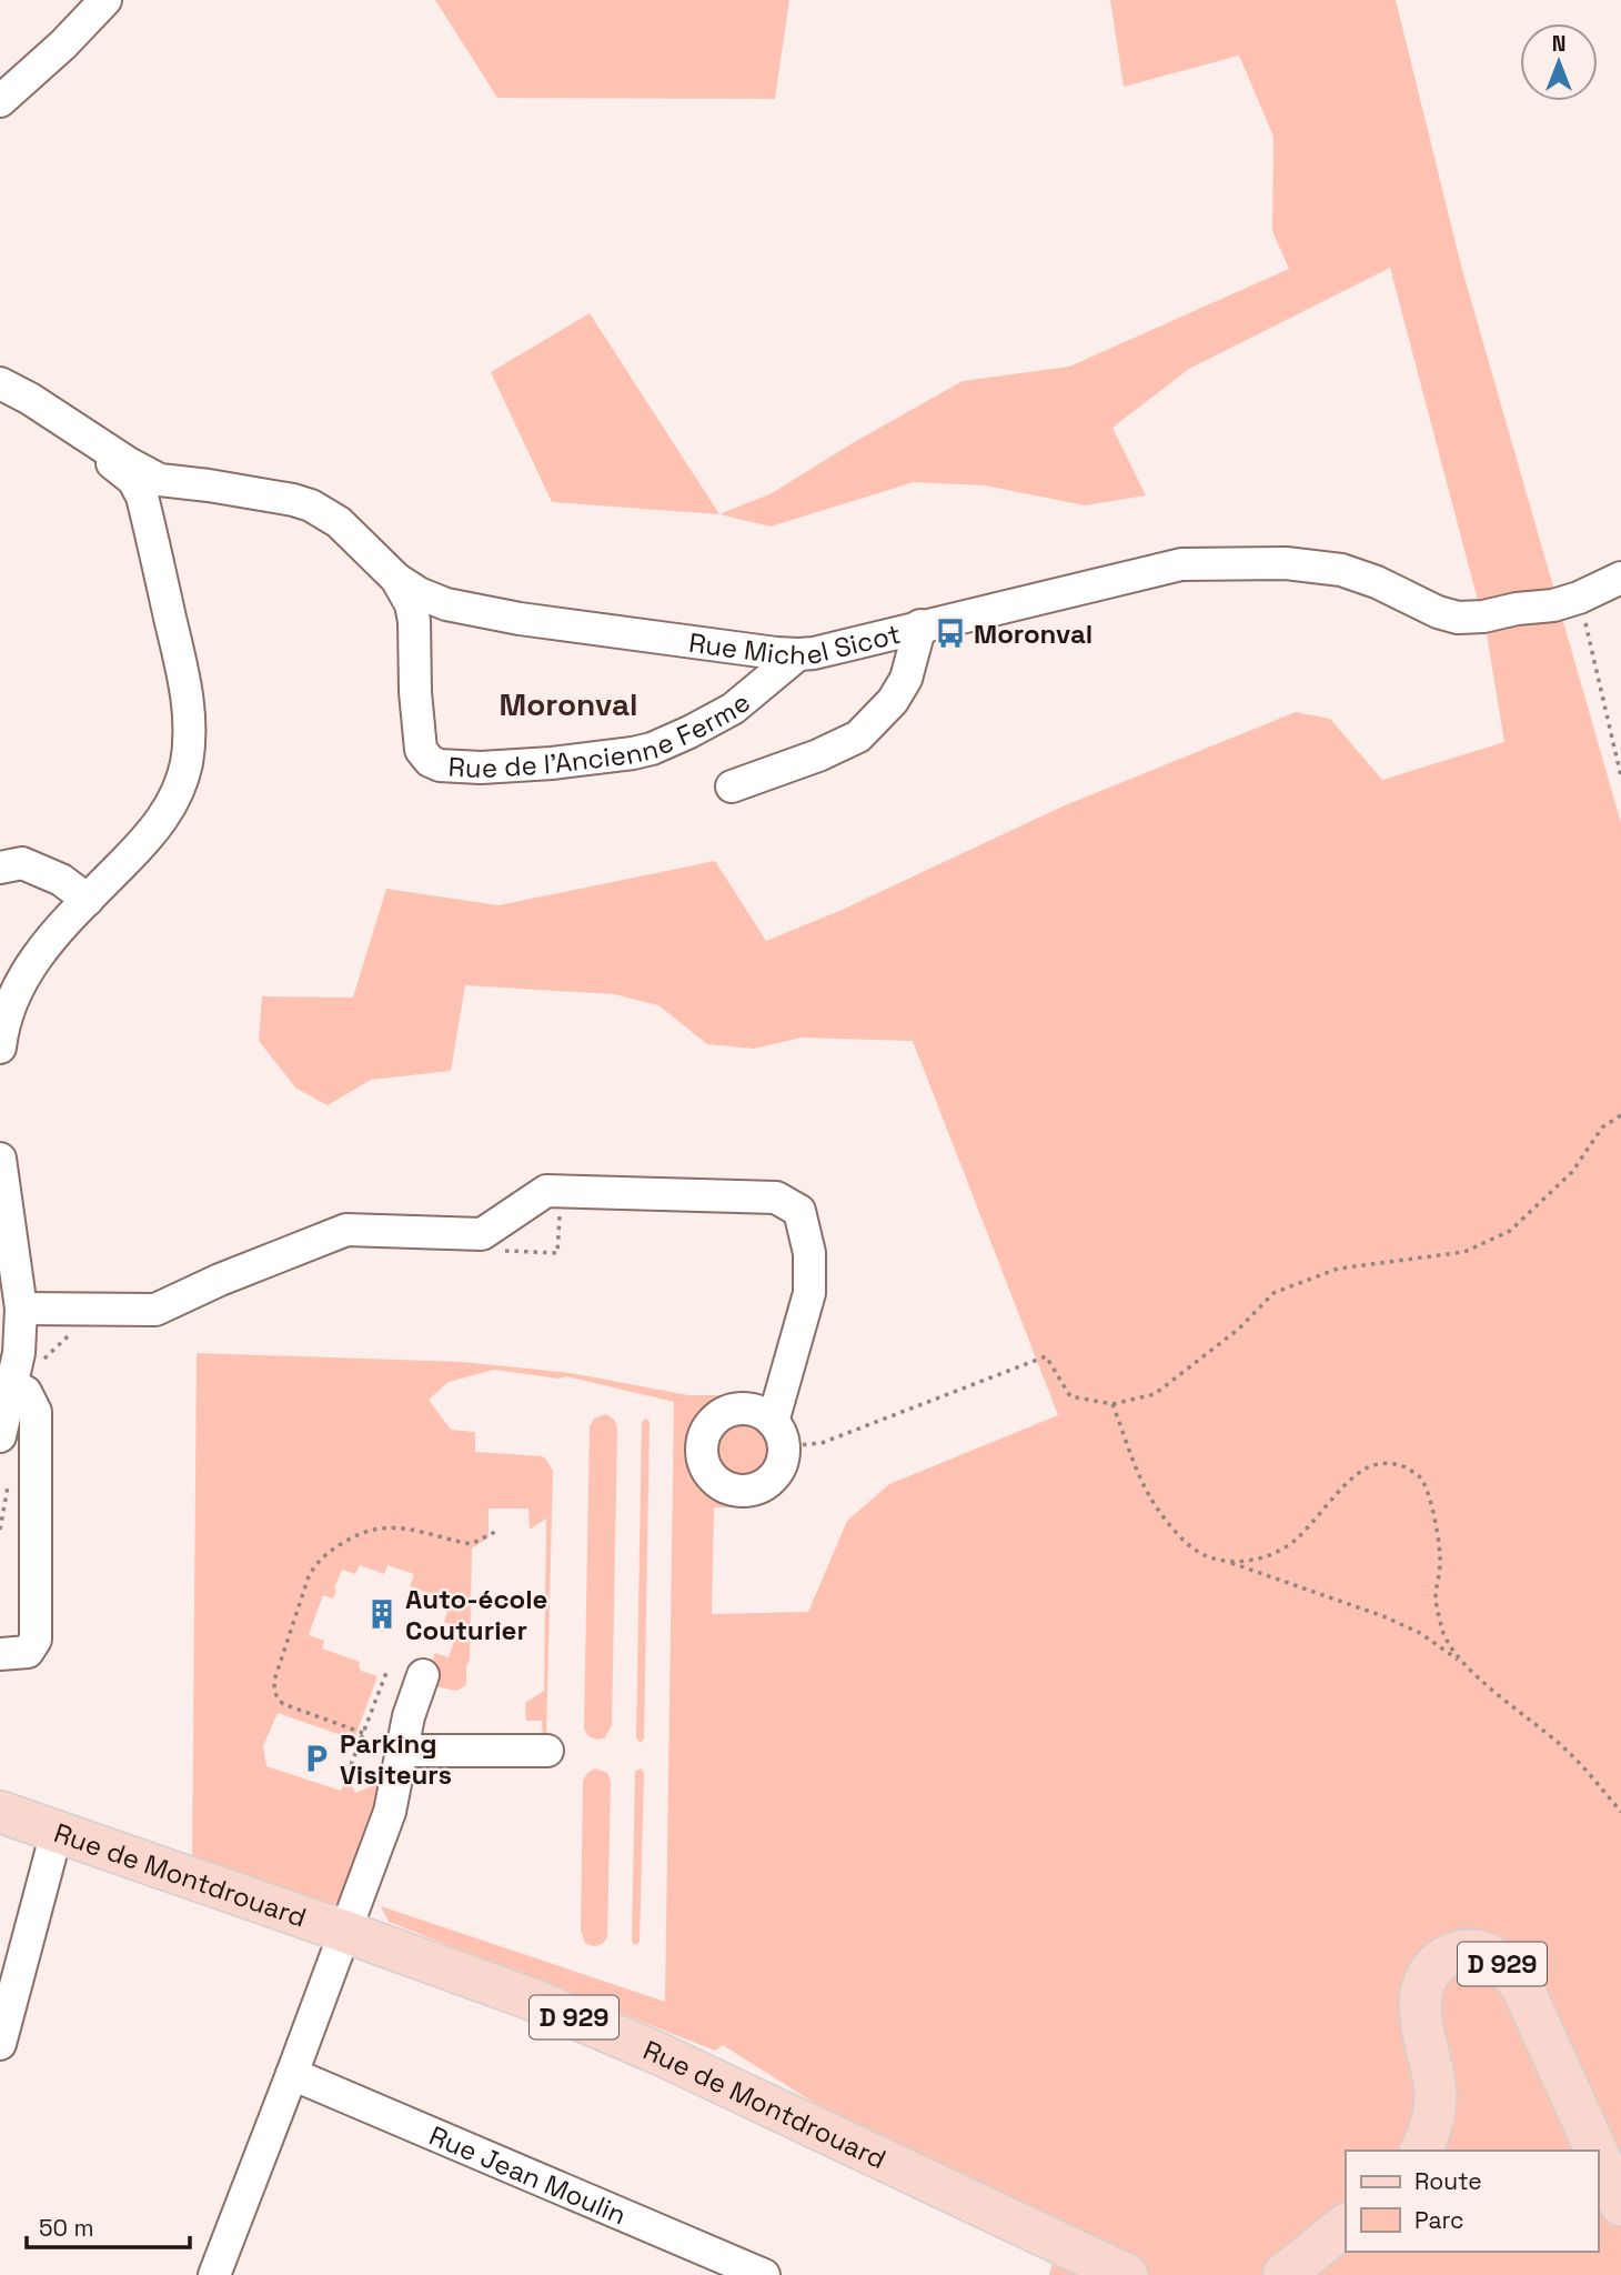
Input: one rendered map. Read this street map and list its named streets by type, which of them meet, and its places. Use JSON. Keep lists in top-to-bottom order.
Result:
{
  "streets": {
    "main road": ["Rue de Montdrouard", "D 929"],
    "street": ["Rue Michel Sicot", "Rue de l'Ancienne Ferme", "Rue Jean Moulin"]
  },
  "crossings": [
    ["Rue Michel Sicot", "Rue de l'Ancienne Ferme"]
  ],
  "districts": ["Moronval"],
  "places": {
    "bus stop": ["Moronval"],
    "building": ["Auto-école Couturier"],
    "parking": ["Parking Visiteurs"]
  },
  "legend": ["Route", "Parc"],
  "scale_bar": "50 m",
  "north": "top"
}
